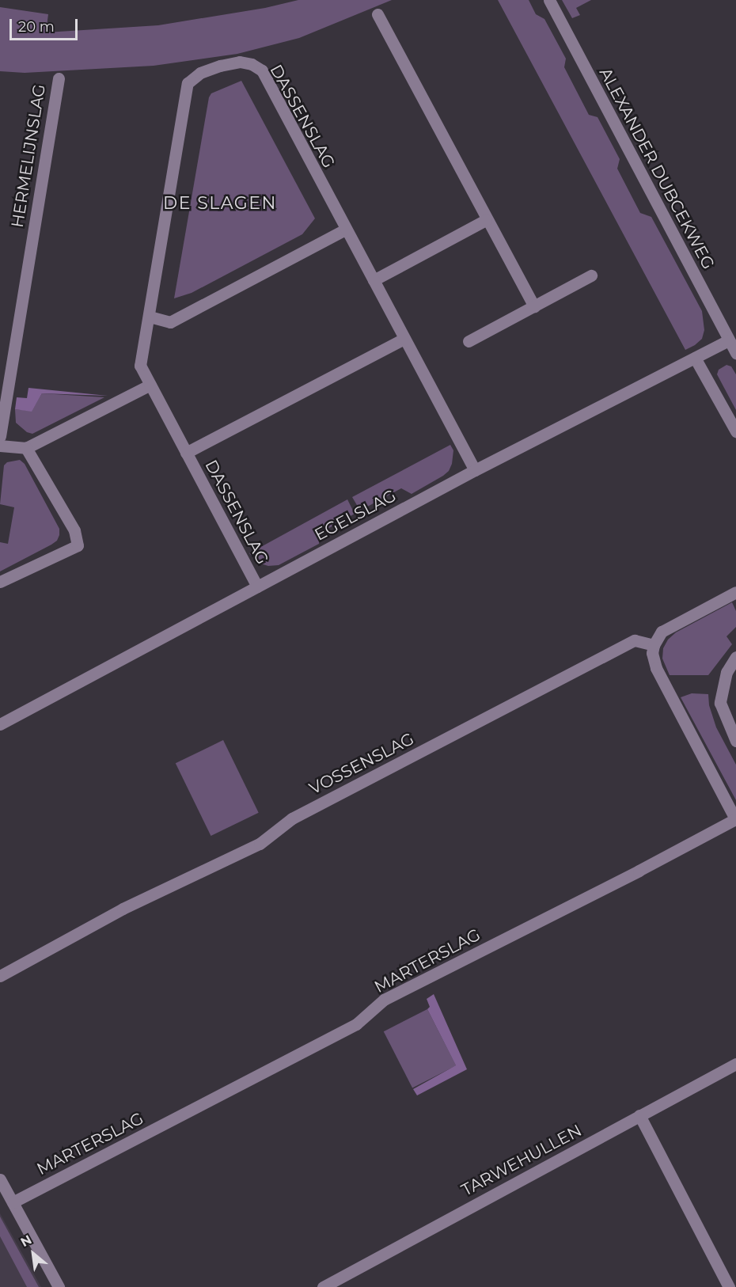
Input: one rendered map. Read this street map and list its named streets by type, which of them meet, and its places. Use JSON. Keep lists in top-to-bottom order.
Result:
{
  "streets": {
    "street": [
      "DASSENSLAG",
      "HERMELIJNSLAG",
      "ALEXANDER DUBCEKWEG",
      "EGELSLAG",
      "VOSSENSLAG",
      "MARTERSLAG",
      "TARWEHULLEN"
    ]
  },
  "crossings": [
    ["DASSENSLAG", "EGELSLAG"],
    ["ALEXANDER DUBCEKWEG", "EGELSLAG"]
  ],
  "districts": ["DE SLAGEN"],
  "scale_bar": "20 m",
  "north": "top left"
}
